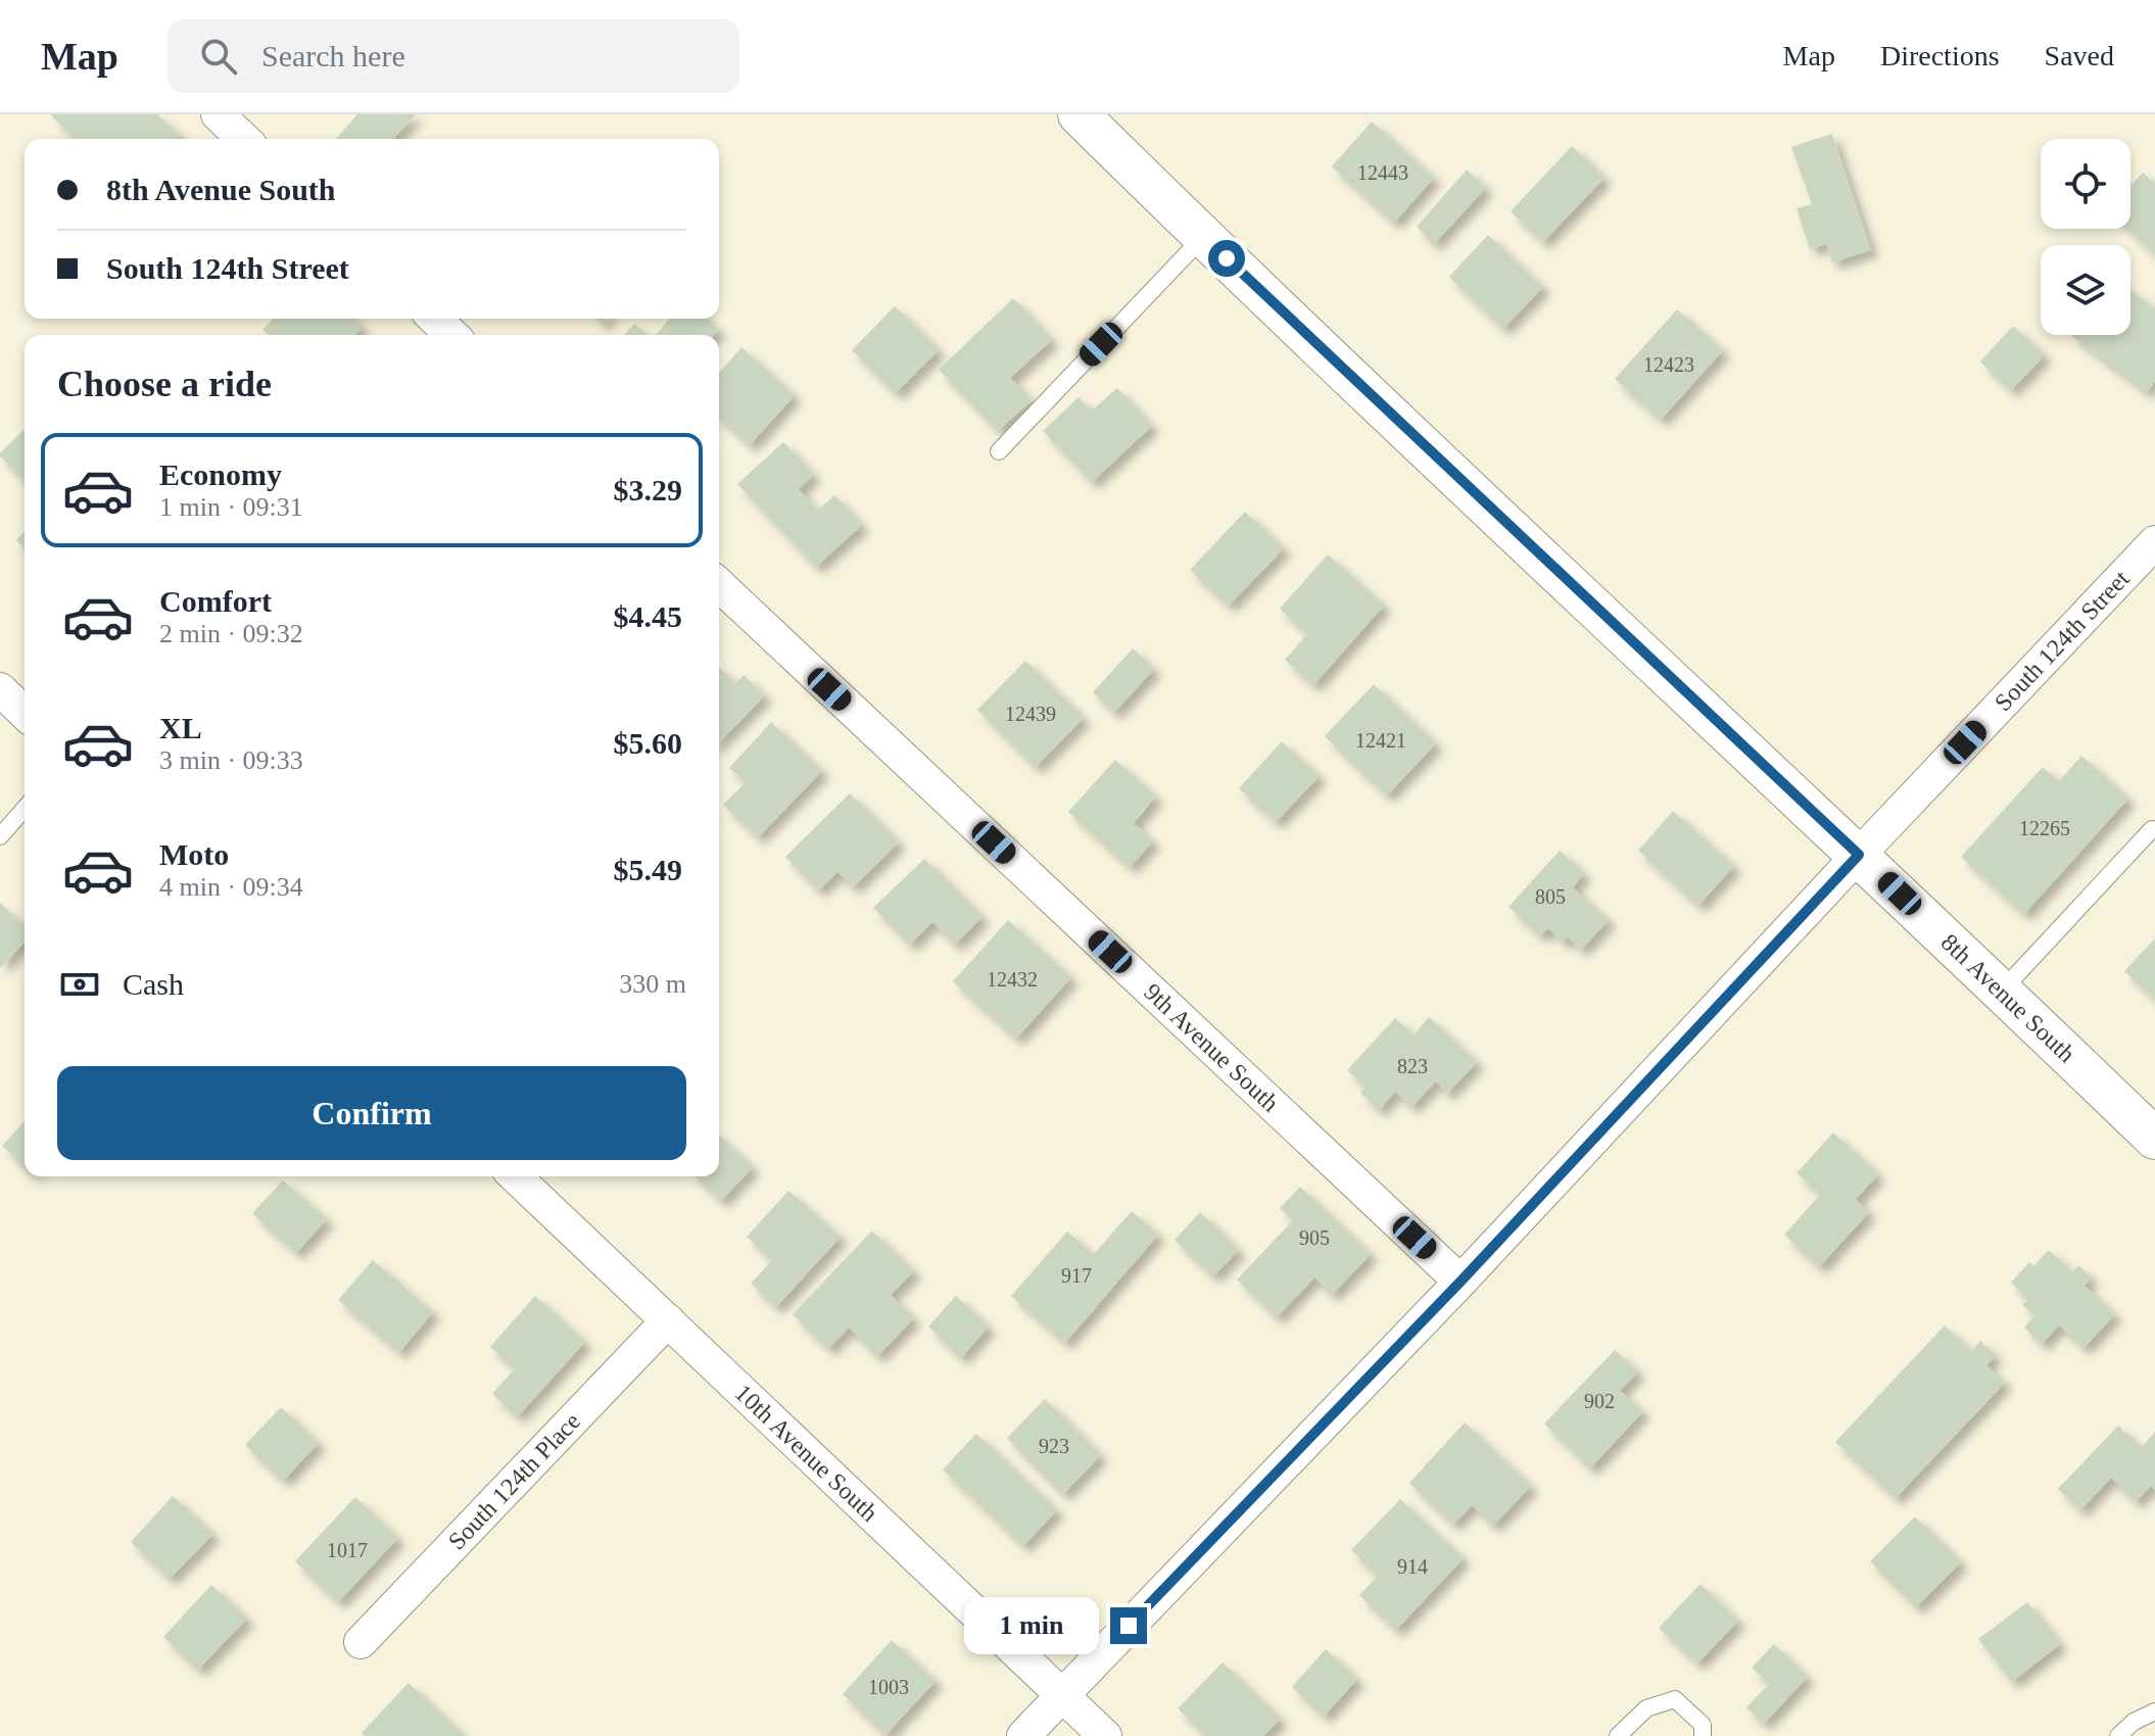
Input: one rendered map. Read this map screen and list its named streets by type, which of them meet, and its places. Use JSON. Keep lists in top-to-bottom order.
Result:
{
  "streets": {
    "street": [
      "South 124th Street",
      "8th Avenue South",
      "9th Avenue South",
      "10th Avenue South",
      "South 124th Place"
    ]
  },
  "crossings": [
    ["South 124th Street", "8th Avenue South"],
    ["South 124th Street", "9th Avenue South"],
    ["South 124th Street", "10th Avenue South"],
    ["10th Avenue South", "South 124th Place"]
  ],
  "house_numbers": [
    "12443",
    "12423",
    "12439",
    "12421",
    "12265",
    "805",
    "12432",
    "823",
    "905",
    "917",
    "902",
    "923",
    "1017",
    "914",
    "1003"
  ],
  "page": {
    "header": "Map",
    "search": "Search here",
    "nav": ["Map", "Directions", "Saved"],
    "banner": ["8th Avenue South", "South 124th Street"],
    "heading": "Choose a ride",
    "list": [
      {
        "name": "Economy",
        "note": "1 min · 09:31",
        "value": "$3.29"
      },
      {
        "name": "Comfort",
        "note": "2 min · 09:32",
        "value": "$4.45"
      },
      {
        "name": "XL",
        "note": "3 min · 09:33",
        "value": "$5.60"
      },
      {
        "name": "Moto",
        "note": "4 min · 09:34",
        "value": "$5.49"
      }
    ],
    "pay": ["Cash", "330 m"],
    "buttons": "Confirm",
    "bubble": "1 min"
  }
}
